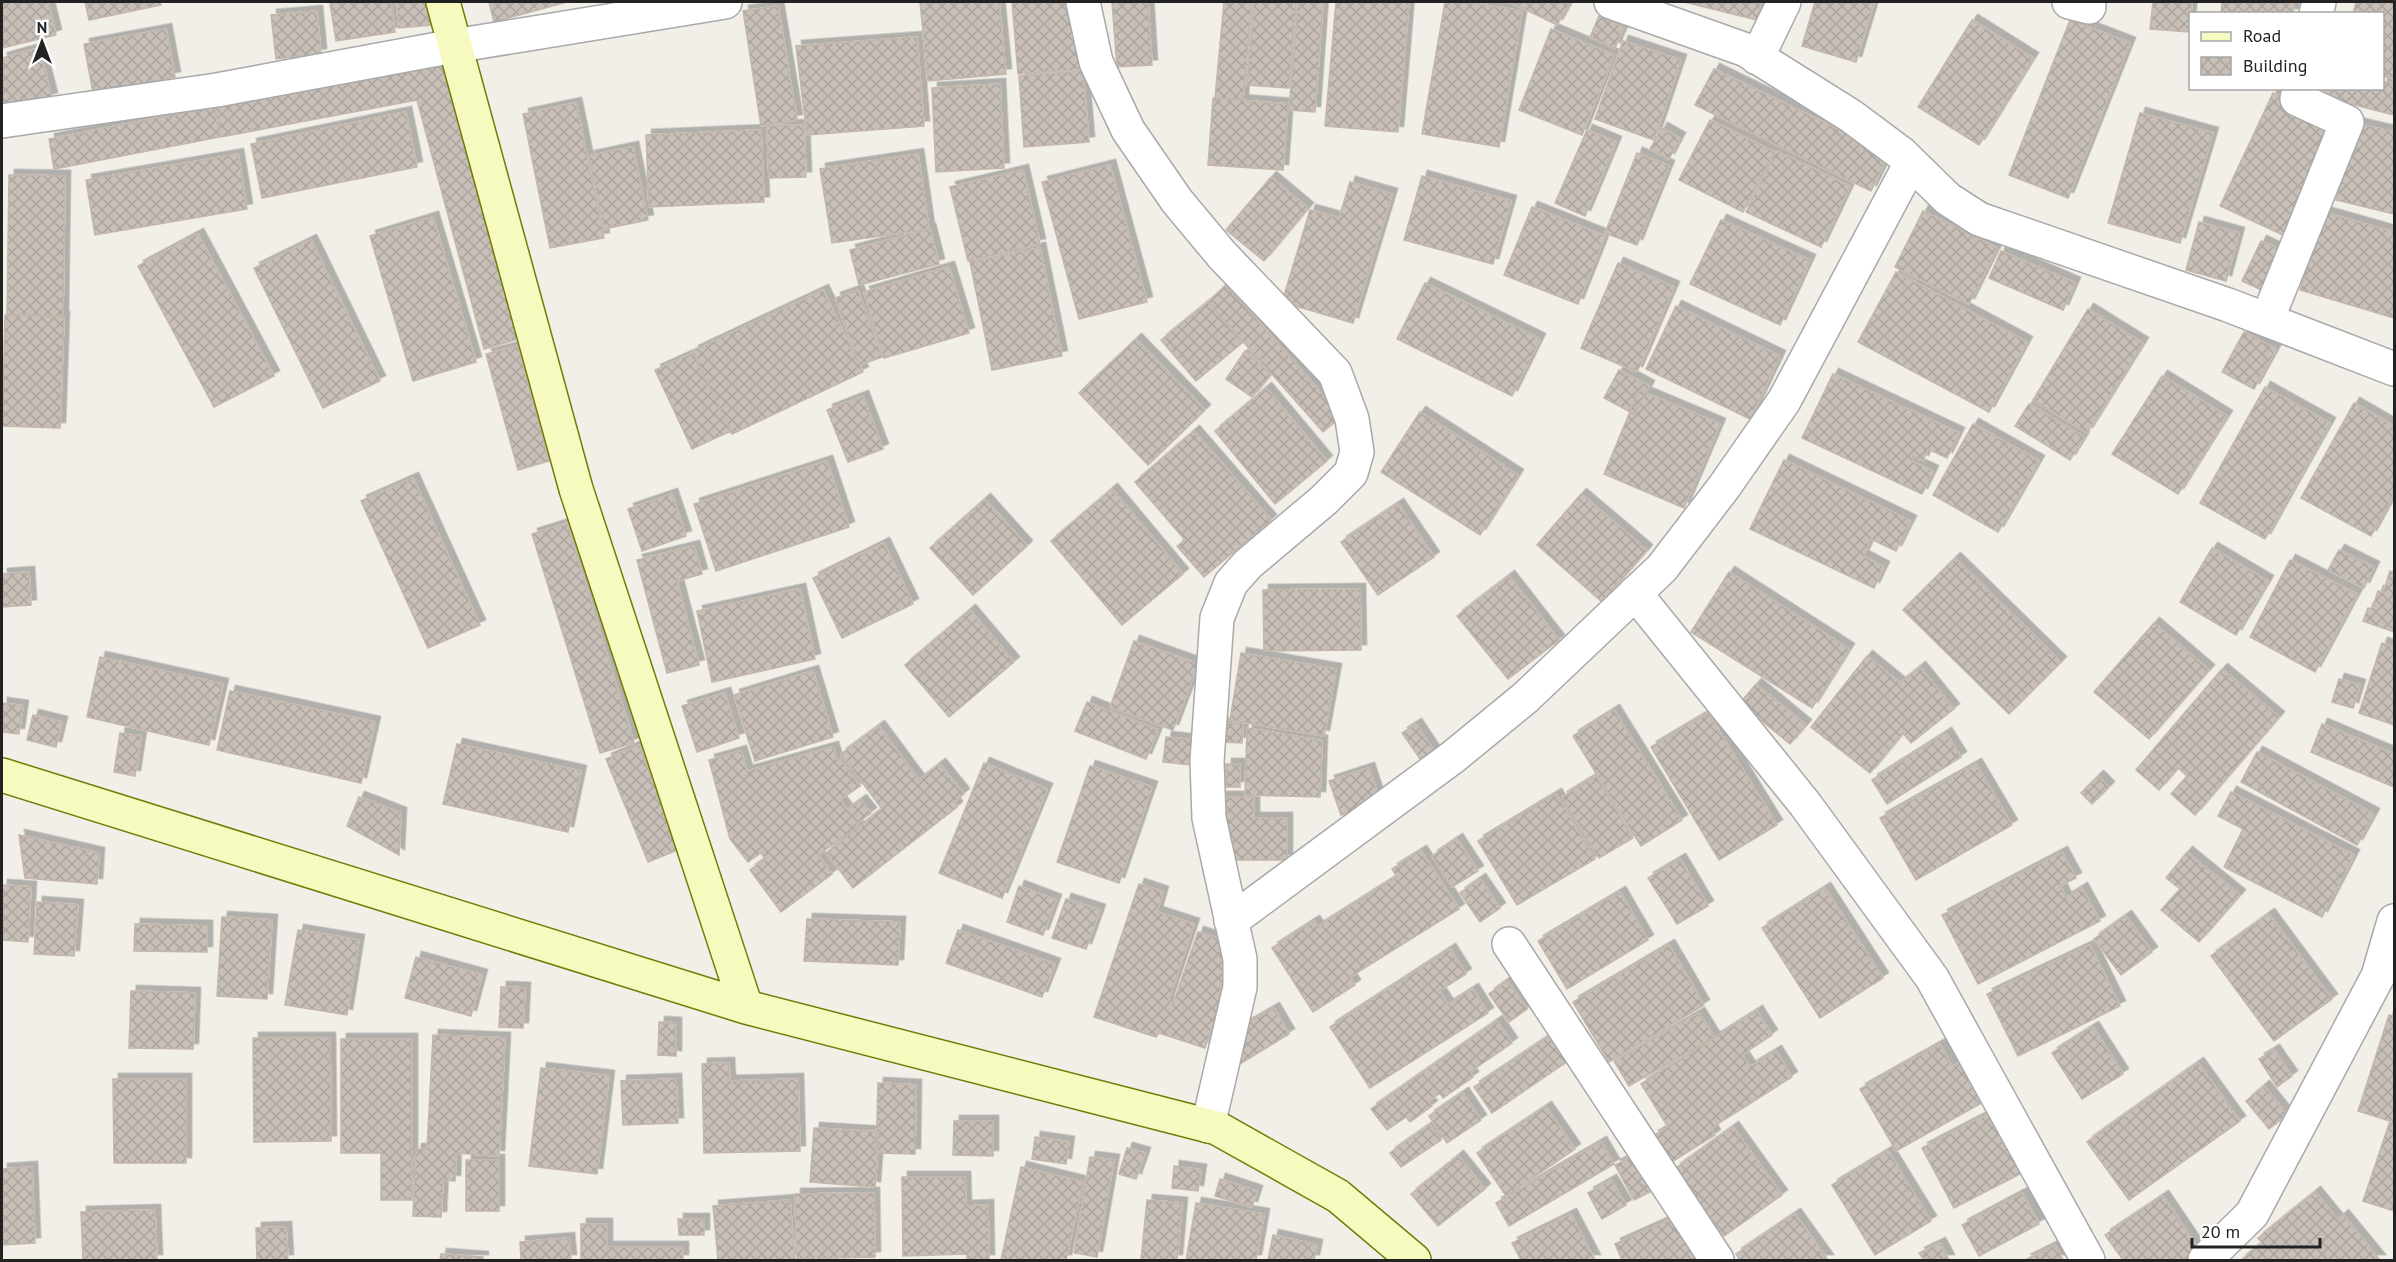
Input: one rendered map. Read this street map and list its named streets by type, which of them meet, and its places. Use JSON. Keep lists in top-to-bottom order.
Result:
{
  "legend": ["Road", "Building"],
  "scale_bar": "20 m",
  "north": "top"
}
